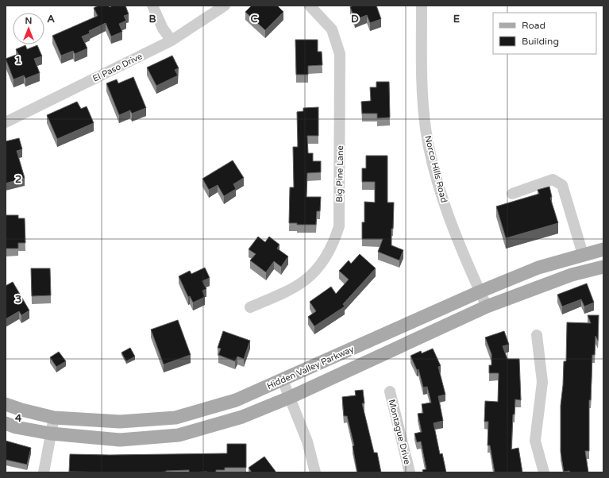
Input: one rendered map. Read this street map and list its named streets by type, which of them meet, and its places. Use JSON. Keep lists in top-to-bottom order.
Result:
{
  "streets": {
    "main road": ["Hidden Valley Parkway"],
    "street": [
      "El Paso Drive",
      "Norco Hills Road",
      "Big Pine Lane",
      "Montague Drive"
    ]
  },
  "crossings": [
    ["Norco Hills Road", "Hidden Valley Parkway"]
  ],
  "legend": ["Road", "Building"],
  "north": "top",
  "grid": {
    "columns": [
      "A",
      "B",
      "C",
      "D",
      "E"
    ],
    "rows": [
      "1",
      "2",
      "3",
      "4"
    ]
  }
}
